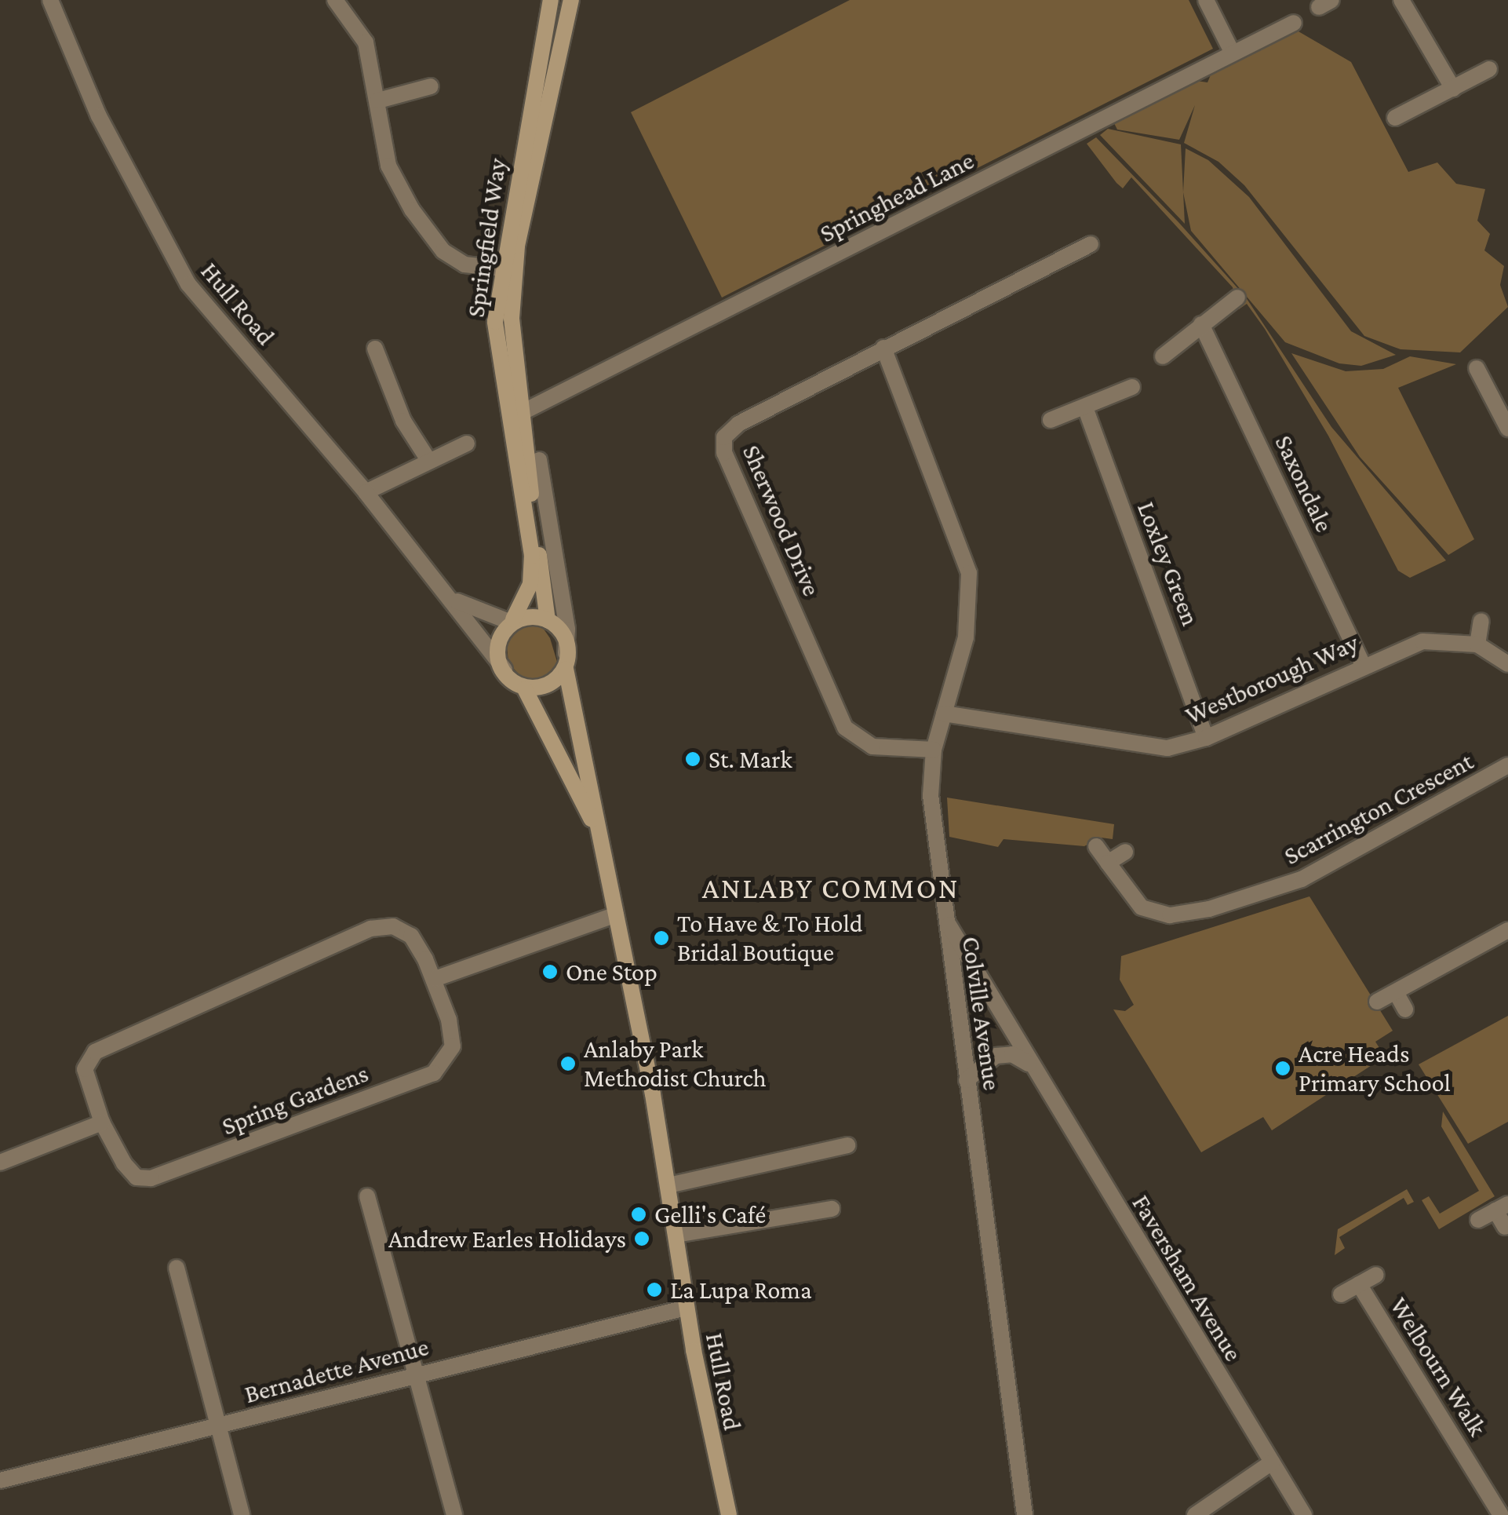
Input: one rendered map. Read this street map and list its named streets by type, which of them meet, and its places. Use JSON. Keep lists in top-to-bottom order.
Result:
{
  "streets": {
    "main road": ["Springfield Way", "Hull Road"],
    "street": [
      "Springhead Lane",
      "Saxondale",
      "Sherwood Drive",
      "Loxley Green",
      "Westborough Way",
      "Scarrington Crescent",
      "Colville Avenue",
      "Spring Gardens",
      "Faversham Avenue",
      "Welbourn Walk",
      "Bernadette Avenue"
    ]
  },
  "crossings": [
    ["Springhead Lane", "Springfield Way"],
    ["Springfield Way", "Hull Road"],
    ["Hull Road", "Bernadette Avenue"],
    ["Saxondale", "Westborough Way"],
    ["Sherwood Drive", "Colville Avenue"],
    ["Loxley Green", "Westborough Way"],
    ["Westborough Way", "Colville Avenue"],
    ["Colville Avenue", "Faversham Avenue"]
  ],
  "districts": ["ANLABY COMMON"],
  "places": [
    "St. Mark",
    "To Have & To Hold Bridal Boutique",
    "One Stop",
    "Anlaby Park Methodist Church",
    "Acre Heads Primary School",
    "Gelli's Café",
    "Andrew Earles Holidays",
    "La Lupa Roma"
  ]
}
